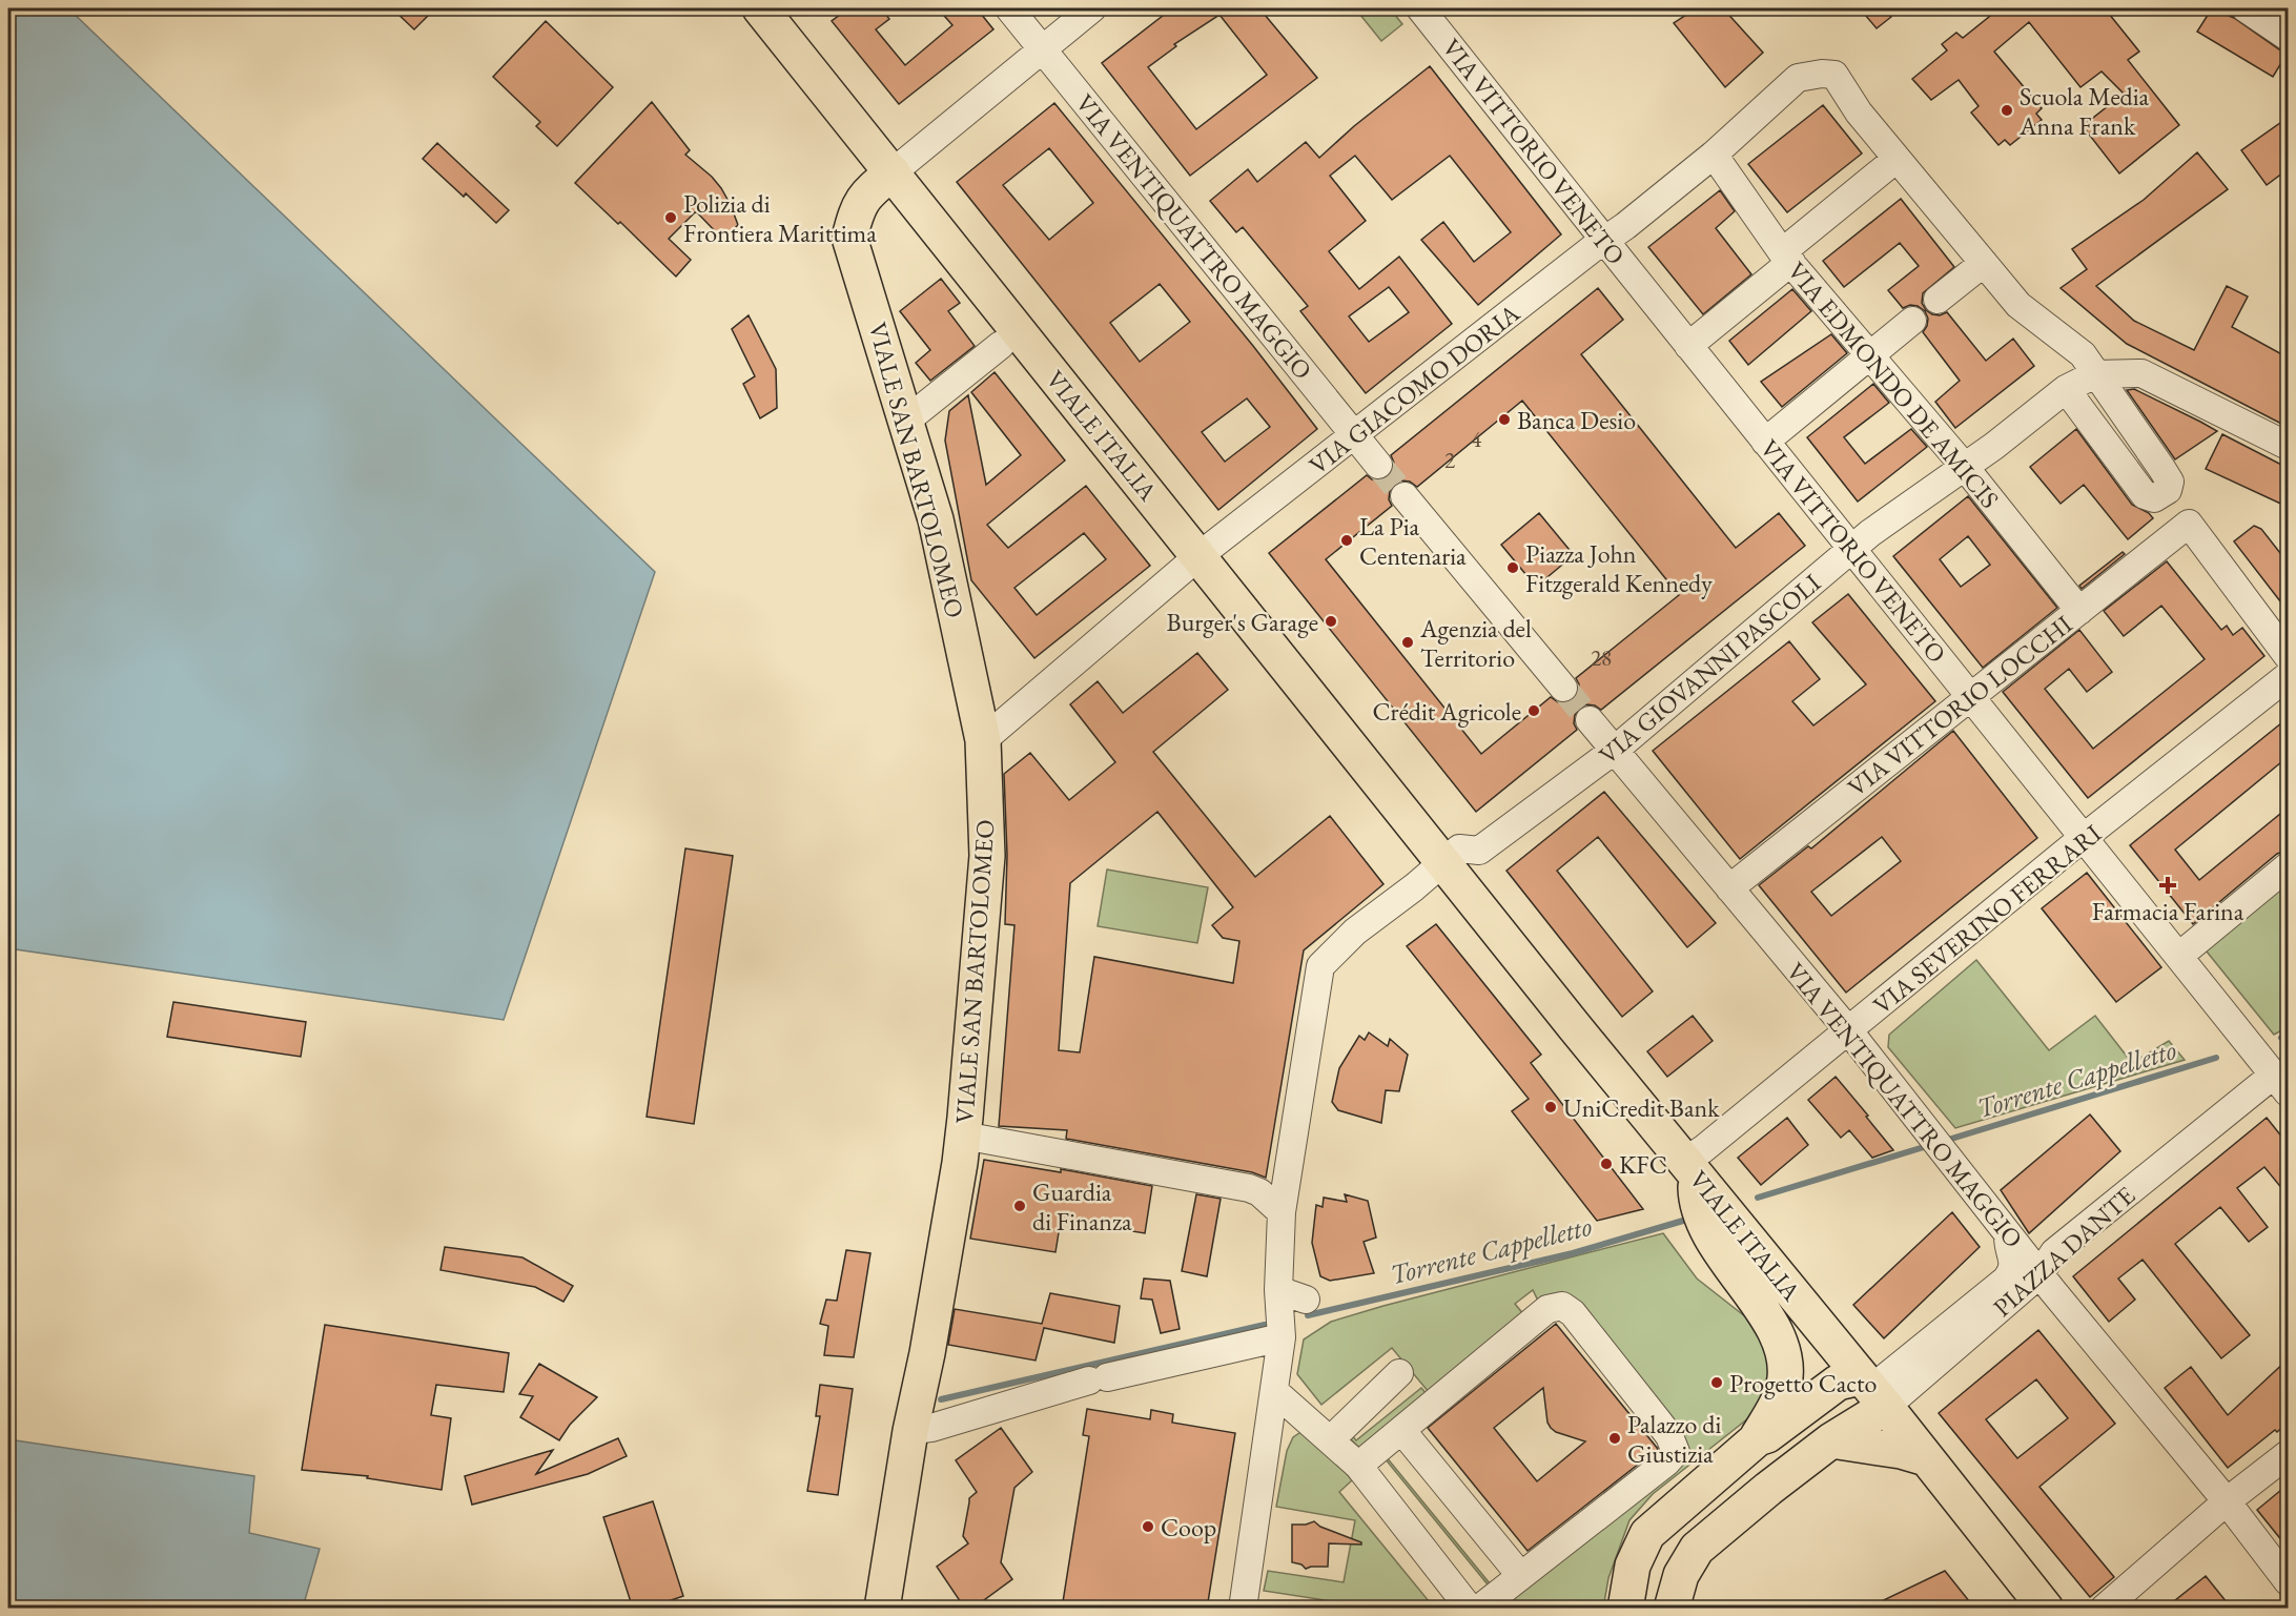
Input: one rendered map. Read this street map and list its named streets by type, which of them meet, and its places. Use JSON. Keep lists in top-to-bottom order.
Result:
{
  "streets": {
    "main road": ["VIALE ITALIA", "VIALE SAN BARTOLOMEO"],
    "street": [
      "VIA VITTORIO VENETO",
      "VIA VENTIQUATTRO MAGGIO",
      "VIA EDMONDO DE AMICIS",
      "VIA GIACOMO DORIA",
      "VIA GIOVANNI PASCOLI",
      "VIA VITTORIO LOCCHI",
      "VIA SEVERINO FERRARI",
      "PIAZZA DANTE"
    ]
  },
  "crossings": [
    ["VIA VITTORIO VENETO", "VIA GIACOMO DORIA"],
    ["VIA VITTORIO VENETO", "VIA GIOVANNI PASCOLI"],
    ["VIA VITTORIO VENETO", "VIA VITTORIO LOCCHI"],
    ["VIA VITTORIO VENETO", "VIA SEVERINO FERRARI"],
    ["VIA VITTORIO VENETO", "PIAZZA DANTE"],
    ["VIA VENTIQUATTRO MAGGIO", "VIA GIACOMO DORIA"],
    ["VIA VENTIQUATTRO MAGGIO", "VIA GIOVANNI PASCOLI"],
    ["VIA VENTIQUATTRO MAGGIO", "VIA VITTORIO LOCCHI"],
    ["VIA VENTIQUATTRO MAGGIO", "VIA SEVERINO FERRARI"],
    ["VIA VENTIQUATTRO MAGGIO", "PIAZZA DANTE"],
    ["VIA EDMONDO DE AMICIS", "VIA GIACOMO DORIA"],
    ["VIA EDMONDO DE AMICIS", "VIA GIOVANNI PASCOLI"],
    ["VIA EDMONDO DE AMICIS", "VIA VITTORIO LOCCHI"],
    ["VIA GIACOMO DORIA", "VIALE ITALIA"],
    ["VIA GIACOMO DORIA", "VIALE SAN BARTOLOMEO"],
    ["VIALE ITALIA", "VIALE SAN BARTOLOMEO"],
    ["VIALE ITALIA", "VIA GIOVANNI PASCOLI"],
    ["VIALE ITALIA", "VIA SEVERINO FERRARI"],
    ["VIALE ITALIA", "PIAZZA DANTE"]
  ],
  "water": ["Torrente Cappelletto"],
  "places": {
    "other": [
      "Scuola Media Anna Frank",
      "Polizia di Frontiera Marittima",
      "Banca Desio",
      "La Pia Centenaria",
      "Piazza John Fitzgerald Kennedy",
      "Burger's Garage",
      "Agenzia del Territorio",
      "Crédit Agricole",
      "UniCredit Bank",
      "KFC",
      "Guardia di Finanza",
      "Progetto Cacto",
      "Palazzo di Giustizia",
      "Coop"
    ],
    "health": ["Farmacia Farina"]
  },
  "house_numbers": ["4", "2", "28"]
}
